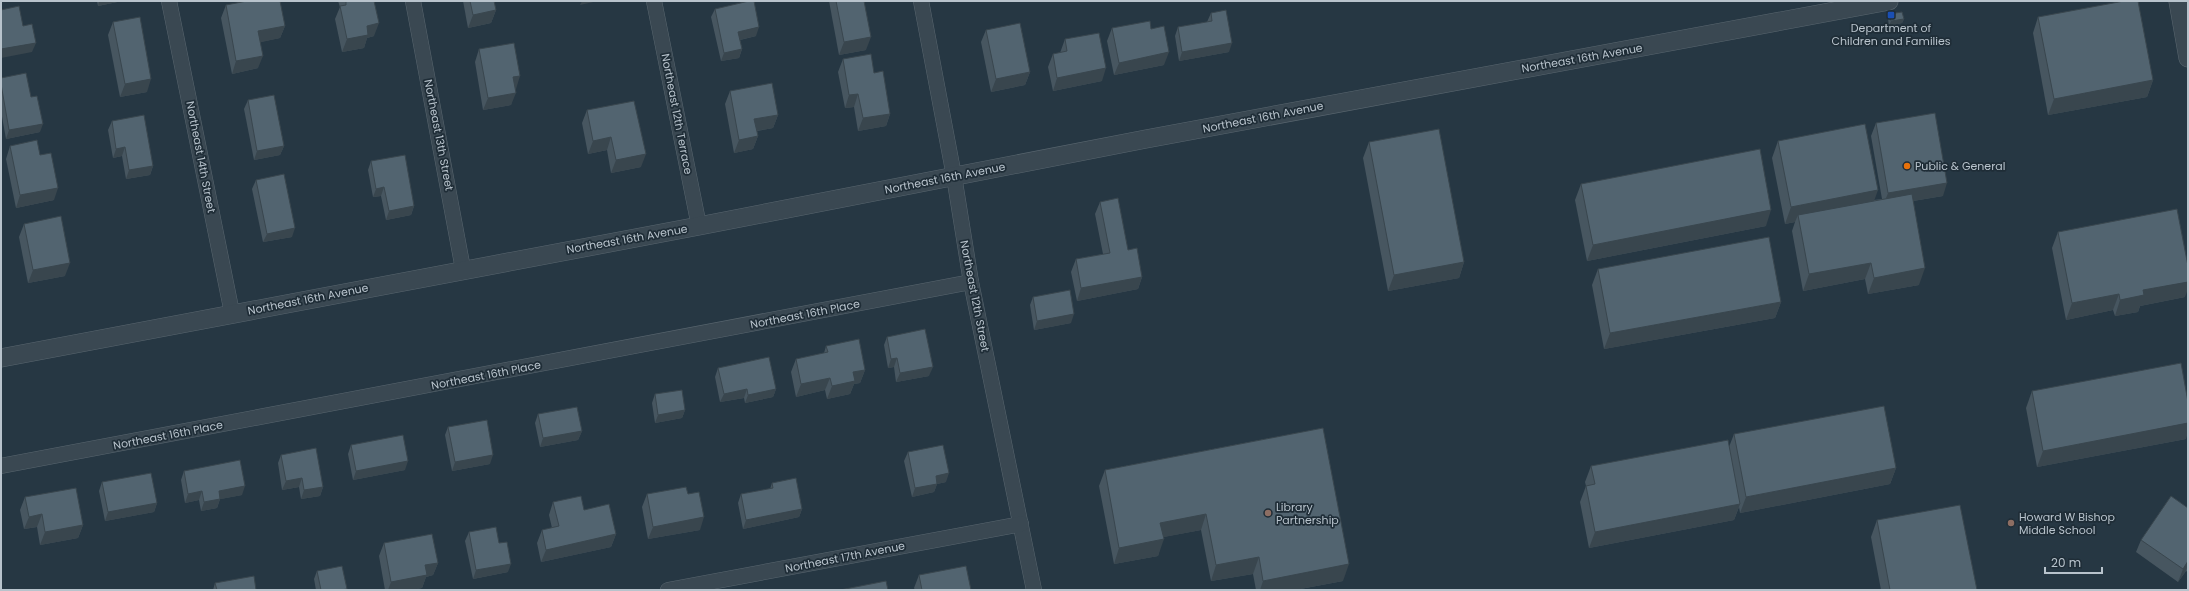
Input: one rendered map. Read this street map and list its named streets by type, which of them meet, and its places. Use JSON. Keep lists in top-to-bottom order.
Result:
{
  "streets": {
    "street": [
      "Northeast 16th Avenue",
      "Northeast 12th Terrace",
      "Northeast 13th Street",
      "Northeast 14th Street",
      "Northeast 12th Street",
      "Northeast 16th Place",
      "Northeast 17th Avenue"
    ]
  },
  "crossings": [
    ["Northeast 16th Avenue", "Northeast 12th Terrace"],
    ["Northeast 16th Avenue", "Northeast 13th Street"],
    ["Northeast 16th Avenue", "Northeast 14th Street"],
    ["Northeast 16th Avenue", "Northeast 12th Street"],
    ["Northeast 12th Street", "Northeast 16th Place"],
    ["Northeast 12th Street", "Northeast 17th Avenue"]
  ],
  "places": {
    "transit": ["Department of Children and Families"],
    "other": ["Public & General", "Library Partnership", "Howard W Bishop Middle School"]
  },
  "scale_bar": "20 m"
}
